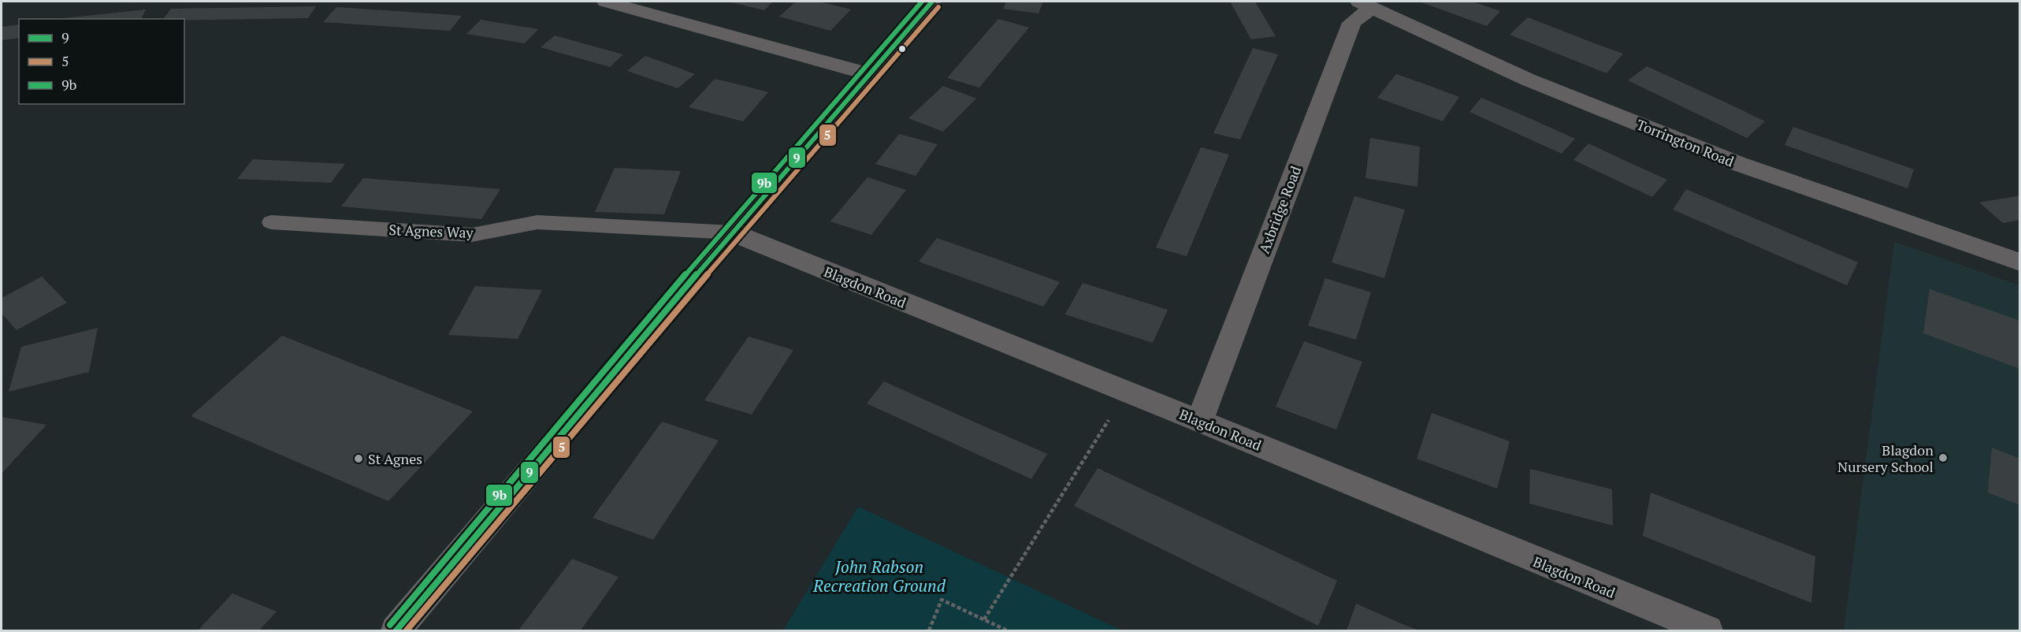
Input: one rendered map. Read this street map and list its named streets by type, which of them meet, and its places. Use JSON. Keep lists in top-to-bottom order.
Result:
{
  "streets": {
    "street": ["Torrington Road", "Axbridge Road", "Blagdon Road"],
    "lane": ["St Agnes Way"]
  },
  "crossings": [
    ["Torrington Road", "Axbridge Road"],
    ["Axbridge Road", "Blagdon Road"],
    ["St Agnes Way", "Blagdon Road"]
  ],
  "parks": ["John Rabson Recreation Ground"],
  "places": ["Blagdon Nursery School", "St Agnes"],
  "lines": ["transit line 9", "transit line 9b", "transit line 5"],
  "legend": ["9", "5", "9b"]
}
